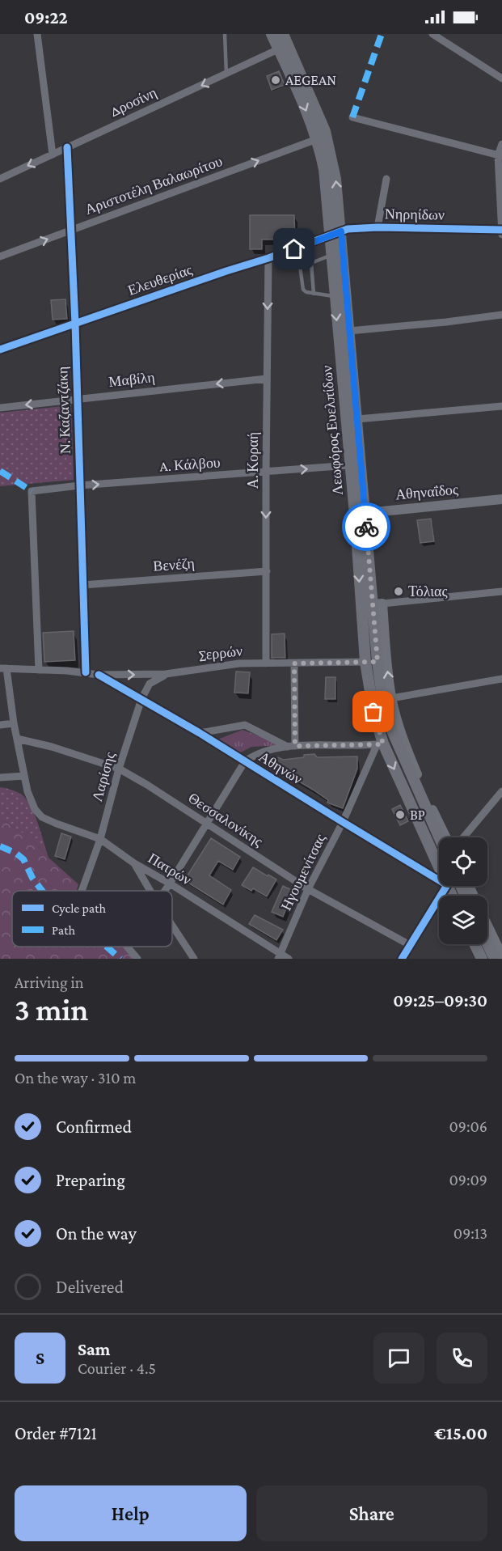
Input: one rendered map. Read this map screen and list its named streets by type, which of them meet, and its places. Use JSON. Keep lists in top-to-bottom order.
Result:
{
  "streets": {
    "main road": ["Λεωφόρος Ευελπίδων"],
    "street": [
      "Δροσίνη",
      "Αριστοτέλη Βαλαωρίτου",
      "Νηρηίδων",
      "Ελευθερίας",
      "Μαβίλη",
      "Ν. Καζαντζάκη",
      "Α. Κοραή",
      "A. Κάλβου",
      "Αθηναΐδος",
      "Βενέζη",
      "Σερρών",
      "Αθηνών",
      "Λαρίσης",
      "Θεσσαλονίκης",
      "Πατρών",
      "Ηγουμενίτσας"
    ]
  },
  "crossings": [
    ["Δροσίνη", "Ν. Καζαντζάκη"],
    ["Δροσίνη", "Λεωφόρος Ευελπίδων"],
    ["Αριστοτέλη Βαλαωρίτου", "Ν. Καζαντζάκη"],
    ["Αριστοτέλη Βαλαωρίτου", "Λεωφόρος Ευελπίδων"],
    ["Νηρηίδων", "Ελευθερίας"],
    ["Νηρηίδων", "Λεωφόρος Ευελπίδων"],
    ["Ελευθερίας", "Ν. Καζαντζάκη"],
    ["Ελευθερίας", "Λεωφόρος Ευελπίδων"],
    ["Ελευθερίας", "Α. Κοραή"],
    ["Μαβίλη", "Ν. Καζαντζάκη"],
    ["Μαβίλη", "Α. Κοραή"],
    ["Ν. Καζαντζάκη", "A. Κάλβου"],
    ["Ν. Καζαντζάκη", "Βενέζη"],
    ["Ν. Καζαντζάκη", "Σερρών"],
    ["Λεωφόρος Ευελπίδων", "A. Κάλβου"],
    ["Λεωφόρος Ευελπίδων", "Αθηναΐδος"],
    ["Λεωφόρος Ευελπίδων", "Σερρών"],
    ["Λεωφόρος Ευελπίδων", "Ηγουμενίτσας"],
    ["Α. Κοραή", "A. Κάλβου"],
    ["Α. Κοραή", "Βενέζη"],
    ["Α. Κοραή", "Σερρών"],
    ["A. Κάλβου", "Σερρών"],
    ["Σερρών", "Αθηνών"],
    ["Σερρών", "Λαρίσης"],
    ["Αθηνών", "Λαρίσης"],
    ["Αθηνών", "Ηγουμενίτσας"],
    ["Λαρίσης", "Θεσσαλονίκης"],
    ["Λαρίσης", "Πατρών"],
    ["Θεσσαλονίκης", "Ηγουμενίτσας"],
    ["Πατρών", "Ηγουμενίτσας"]
  ],
  "one_way": [
    "Δροσίνη",
    "Αριστοτέλη Βαλαωρίτου",
    "Μαβίλη",
    "Α. Κοραή",
    "A. Κάλβου"
  ],
  "places": ["AEGEAN", "Τόλιας", "BP"],
  "legend": ["Cycle path", "Path"],
  "page": {
    "status": "09:22",
    "heading": ["3 min", "Arriving in", "09:25–09:30"],
    "panel": [
      "Sam",
      "Courier · 4.5",
      "Order #7121",
      "€15.00"
    ],
    "bar": "On the way · 310 m",
    "list": [
      ["Confirmed", "09:06"],
      ["Preparing", "09:09"],
      ["On the way", "09:13"],
      "Delivered"
    ],
    "round": "S",
    "buttons": ["Help", "Share"]
  }
}
